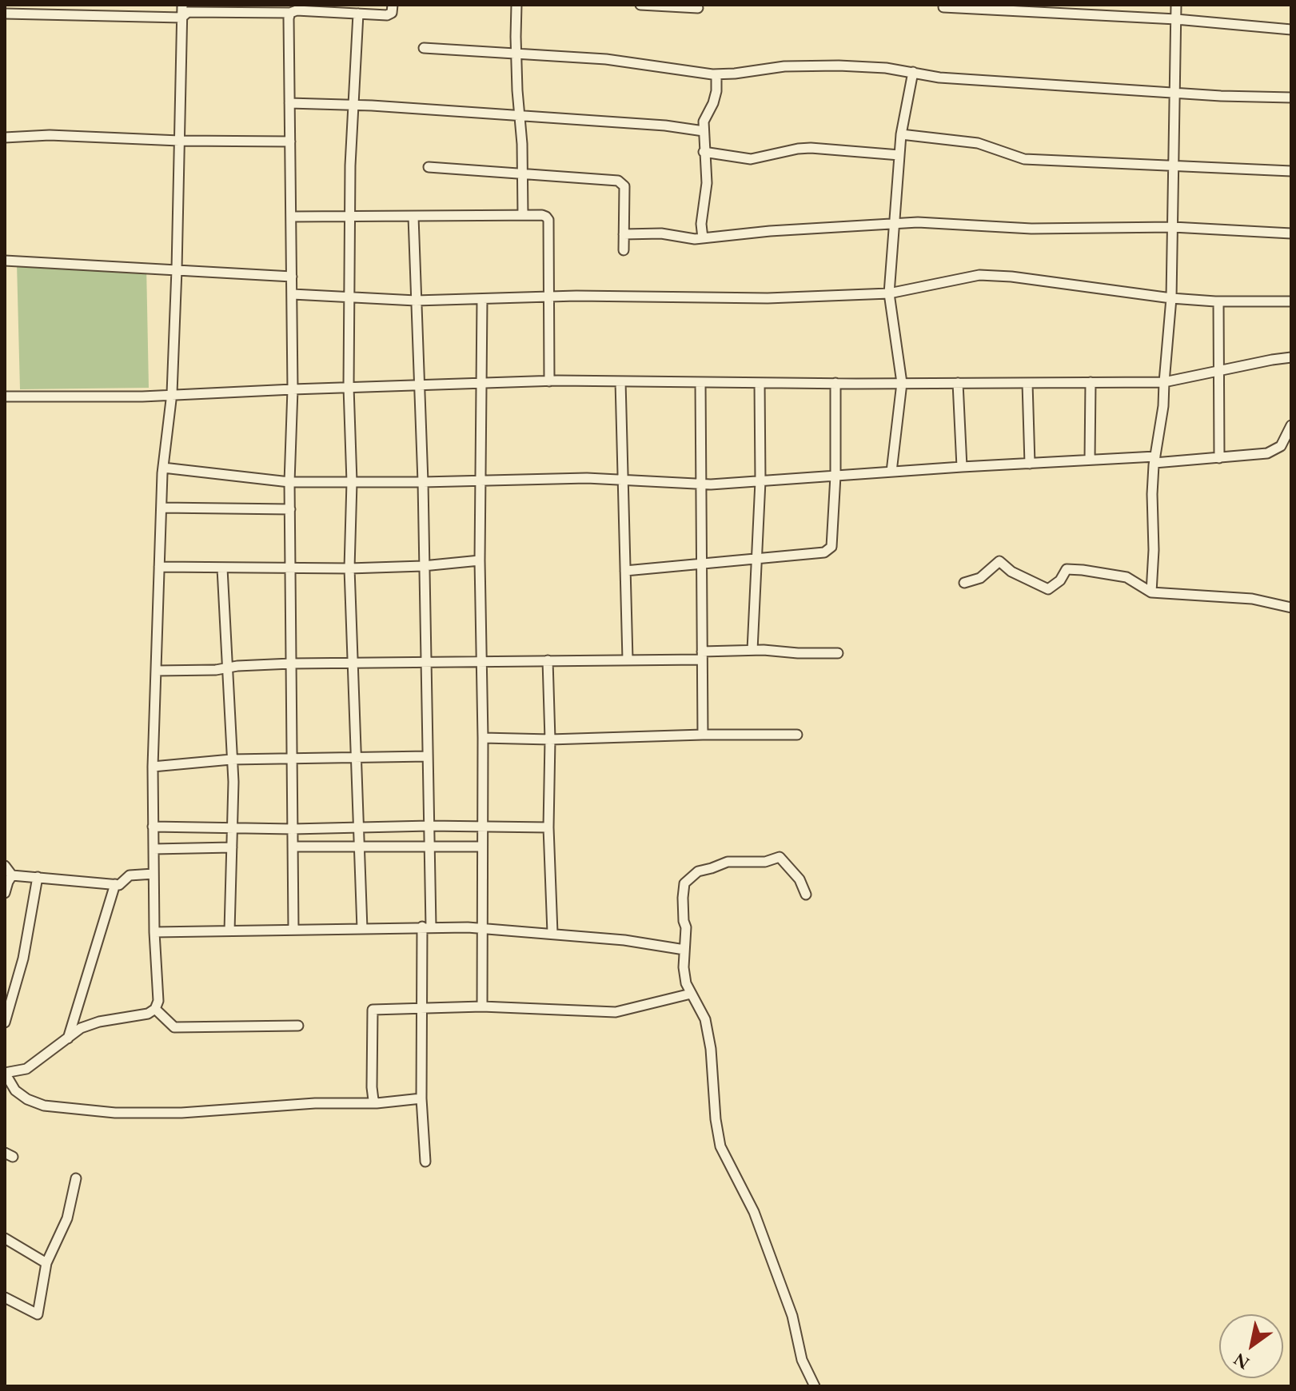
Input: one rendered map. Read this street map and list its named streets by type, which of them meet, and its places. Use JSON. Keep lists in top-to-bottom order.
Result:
{
  "north": "bottom left"
}
